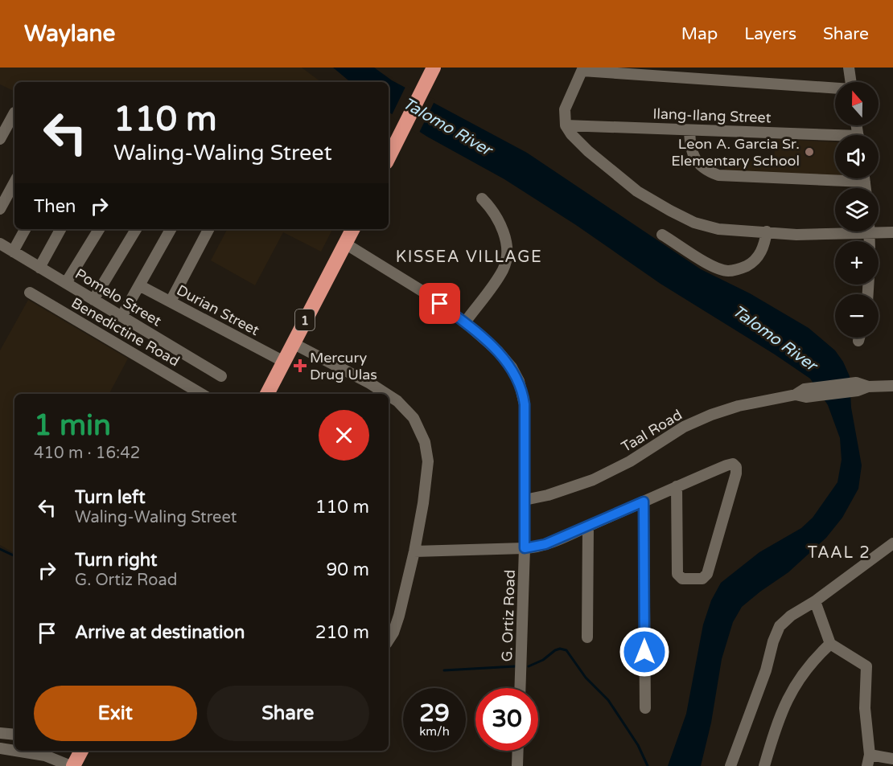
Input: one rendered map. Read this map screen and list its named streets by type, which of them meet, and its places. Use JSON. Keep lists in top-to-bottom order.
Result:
{
  "streets": {
    "highway": ["1"],
    "street": [
      "Ilang-Ilang Street",
      "Pomelo Street",
      "Durian Street",
      "Benedictine Road",
      "Taal Road",
      "G. Ortiz Road"
    ]
  },
  "crossings": [
    ["Durian Street", "1"],
    ["1", "G. Ortiz Road"],
    ["Taal Road", "G. Ortiz Road"]
  ],
  "districts": ["KISSEA VILLAGE", "TAAL 2"],
  "water": ["Talomo River"],
  "places": {
    "other": ["Leon A. Garcia Sr. Elementary School"],
    "health": ["Mercury Drug Ulas"]
  },
  "north": "top",
  "page": {
    "header": "Waylane",
    "nav": ["Map", "Layers", "Share"],
    "map_buttons": ["+", "−"],
    "turn": ["110 m", "Waling-Waling Street"],
    "then": "Then",
    "heading": ["1 min", "410 m · 16:42"],
    "list": [
      {
        "name": "Turn left",
        "note": "Waling-Waling Street",
        "value": "110 m"
      },
      {
        "name": "Turn right",
        "note": "G. Ortiz Road",
        "value": "90 m"
      },
      {
        "name": "Arrive at destination",
        "value": "210 m"
      }
    ],
    "buttons": ["Exit", "Share"],
    "speed": "29 km/h",
    "limit": "30"
  }
}
